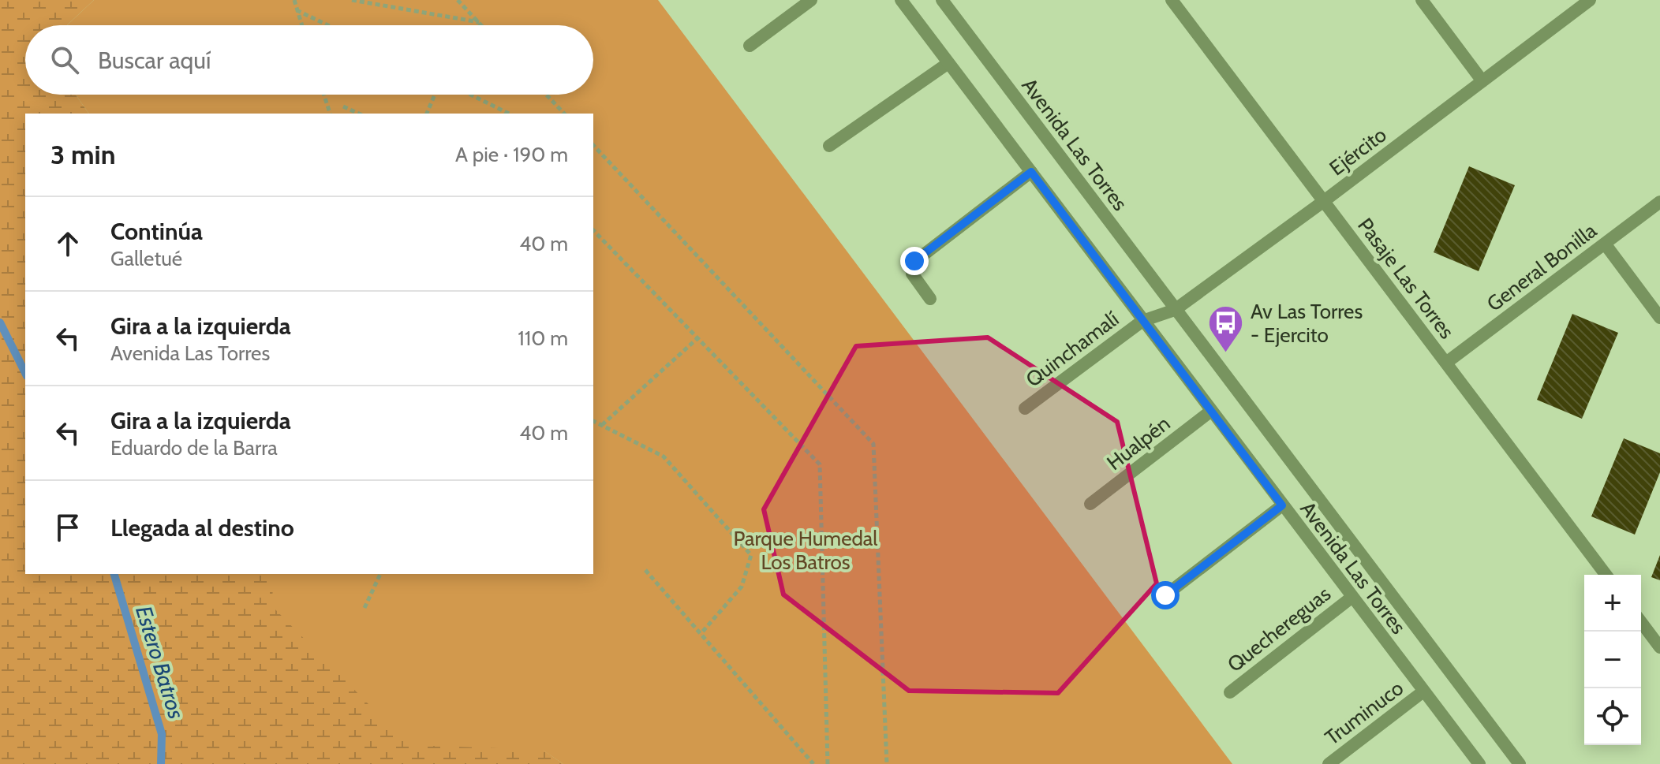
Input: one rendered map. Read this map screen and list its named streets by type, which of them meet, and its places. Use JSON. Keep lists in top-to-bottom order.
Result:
{
  "streets": {
    "street": [
      "Avenida Las Torres",
      "Ejército",
      "General Bonilla",
      "Pasaje Las Torres",
      "Quinchamalí",
      "Hualpén",
      "Quechereguas",
      "Truminuco"
    ]
  },
  "crossings": [
    ["Avenida Las Torres", "Ejército"],
    ["Avenida Las Torres", "Quinchamalí"],
    ["Avenida Las Torres", "Hualpén"],
    ["Avenida Las Torres", "Quechereguas"],
    ["Avenida Las Torres", "Truminuco"],
    ["Ejército", "Pasaje Las Torres"],
    ["Ejército", "Quinchamalí"],
    ["General Bonilla", "Pasaje Las Torres"]
  ],
  "water": ["Estero Batros"],
  "parks": ["Parque Humedal Los Batros"],
  "places": {
    "bus stop": ["Av Las Torres - Ejercito"]
  },
  "page": {
    "search": "Buscar aquí",
    "heading": ["3 min", "A pie · 190 m"],
    "list": [
      ["Continúa", "Galletué", "40 m"],
      ["Gira a la izquierda", "Avenida Las Torres", "110 m"],
      ["Gira a la izquierda", "Eduardo de la Barra", "40 m"],
      "Llegada al destino"
    ],
    "map_buttons": ["+", "−"]
  }
}
